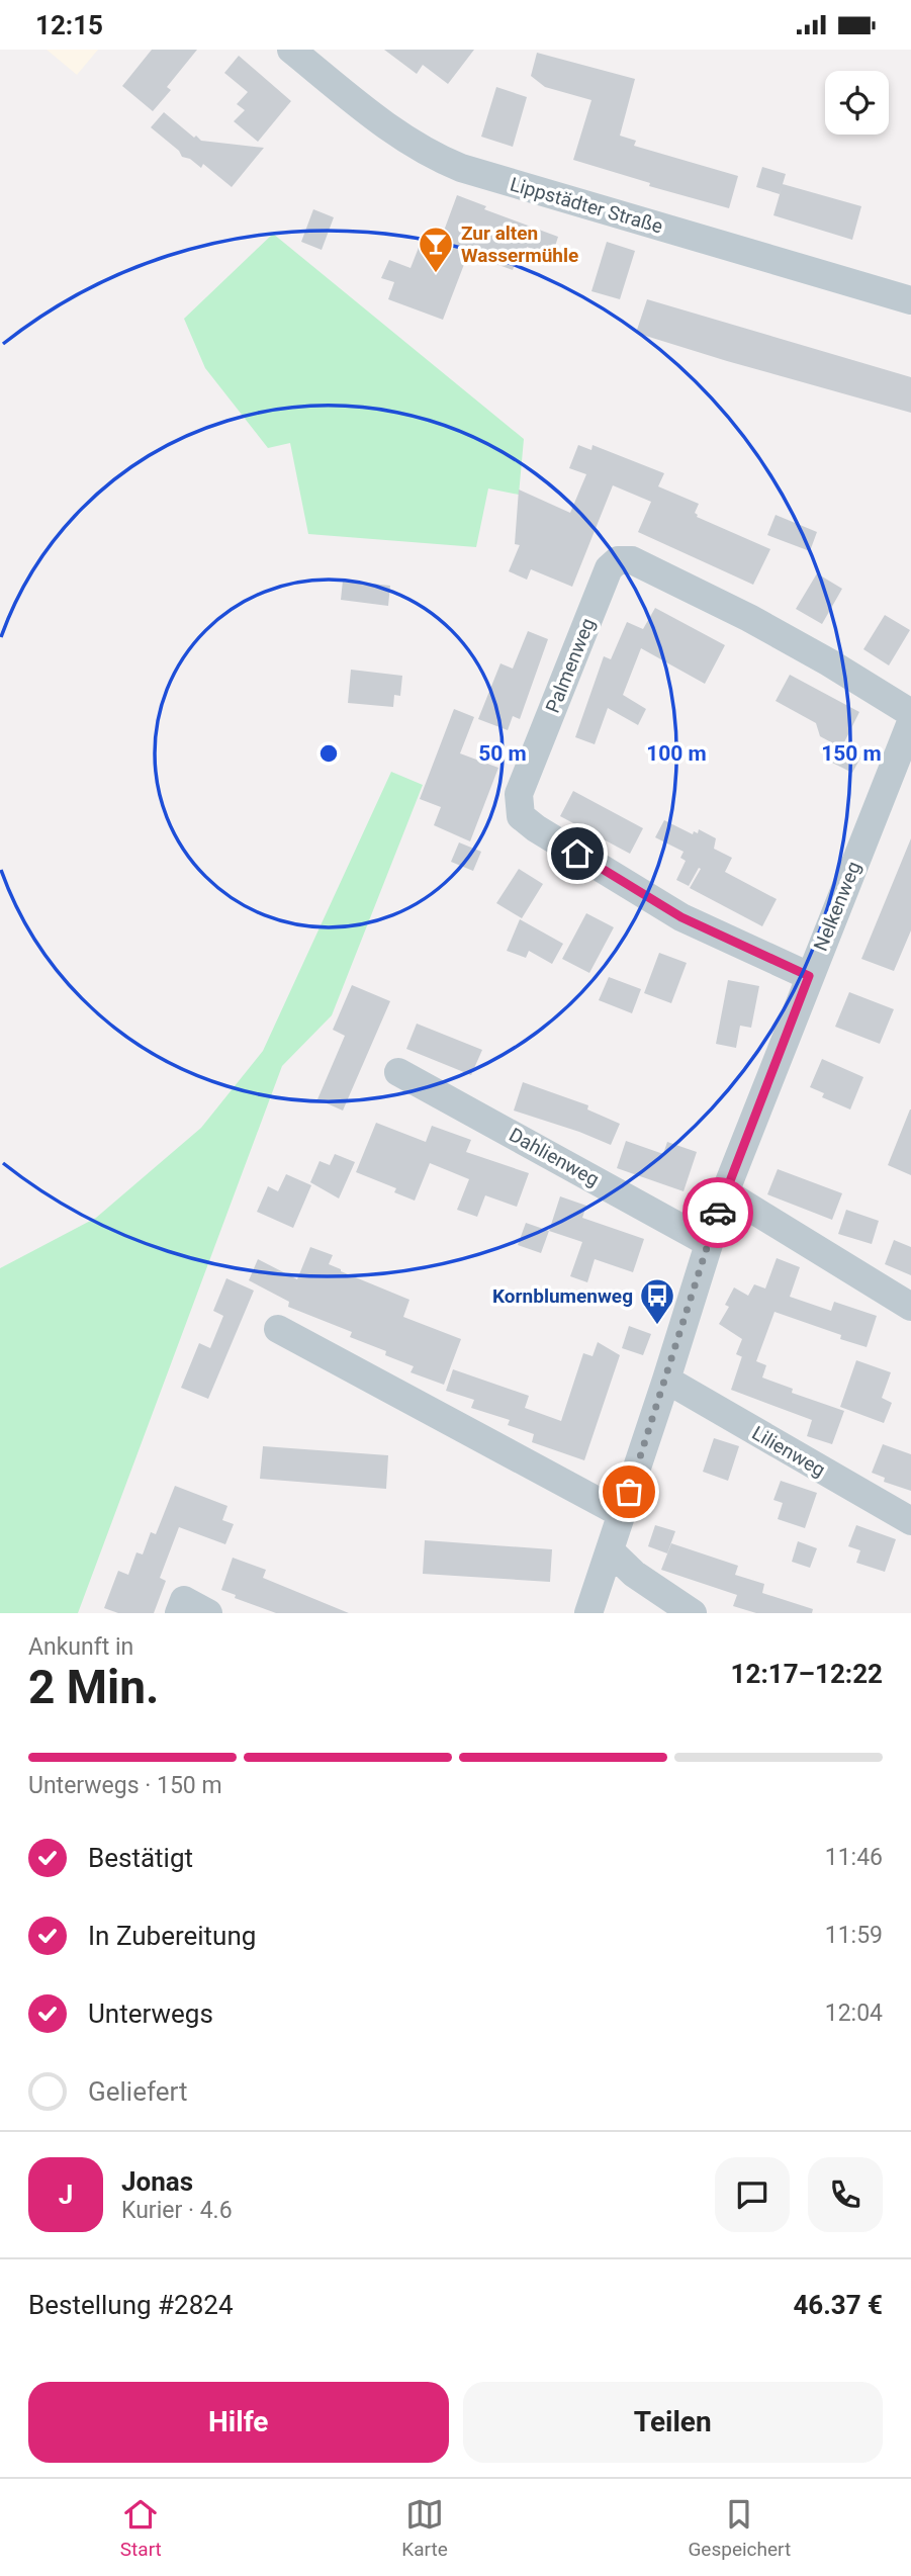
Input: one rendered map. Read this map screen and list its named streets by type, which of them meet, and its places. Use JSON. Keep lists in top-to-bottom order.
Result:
{
  "streets": {
    "street": [
      "Lippstädter Straße",
      "Palmenweg",
      "Nelkenweg",
      "Dahlienweg",
      "Lilienweg"
    ]
  },
  "crossings": [
    ["Palmenweg", "Nelkenweg"],
    ["Nelkenweg", "Dahlienweg"],
    ["Nelkenweg", "Lilienweg"]
  ],
  "places": {
    "bar": ["Zur alten Wassermühle"],
    "bus stop": ["Kornblumenweg"]
  },
  "page": {
    "status": "12:15",
    "heading": ["2 Min.", "Ankunft in", "12:17–12:22"],
    "panel": [
      "Jonas",
      "Kurier · 4.6",
      "Bestellung #2824",
      "46.37 €"
    ],
    "bar": "Unterwegs · 150 m",
    "list": [
      ["Bestätigt", "11:46"],
      ["In Zubereitung", "11:59"],
      ["Unterwegs", "12:04"],
      "Geliefert"
    ],
    "round": "J",
    "buttons": ["Hilfe", "Teilen"],
    "tabs": ["Start", "Karte", "Gespeichert"]
  },
  "rings": ["50 m", "100 m", "150 m"]
}
